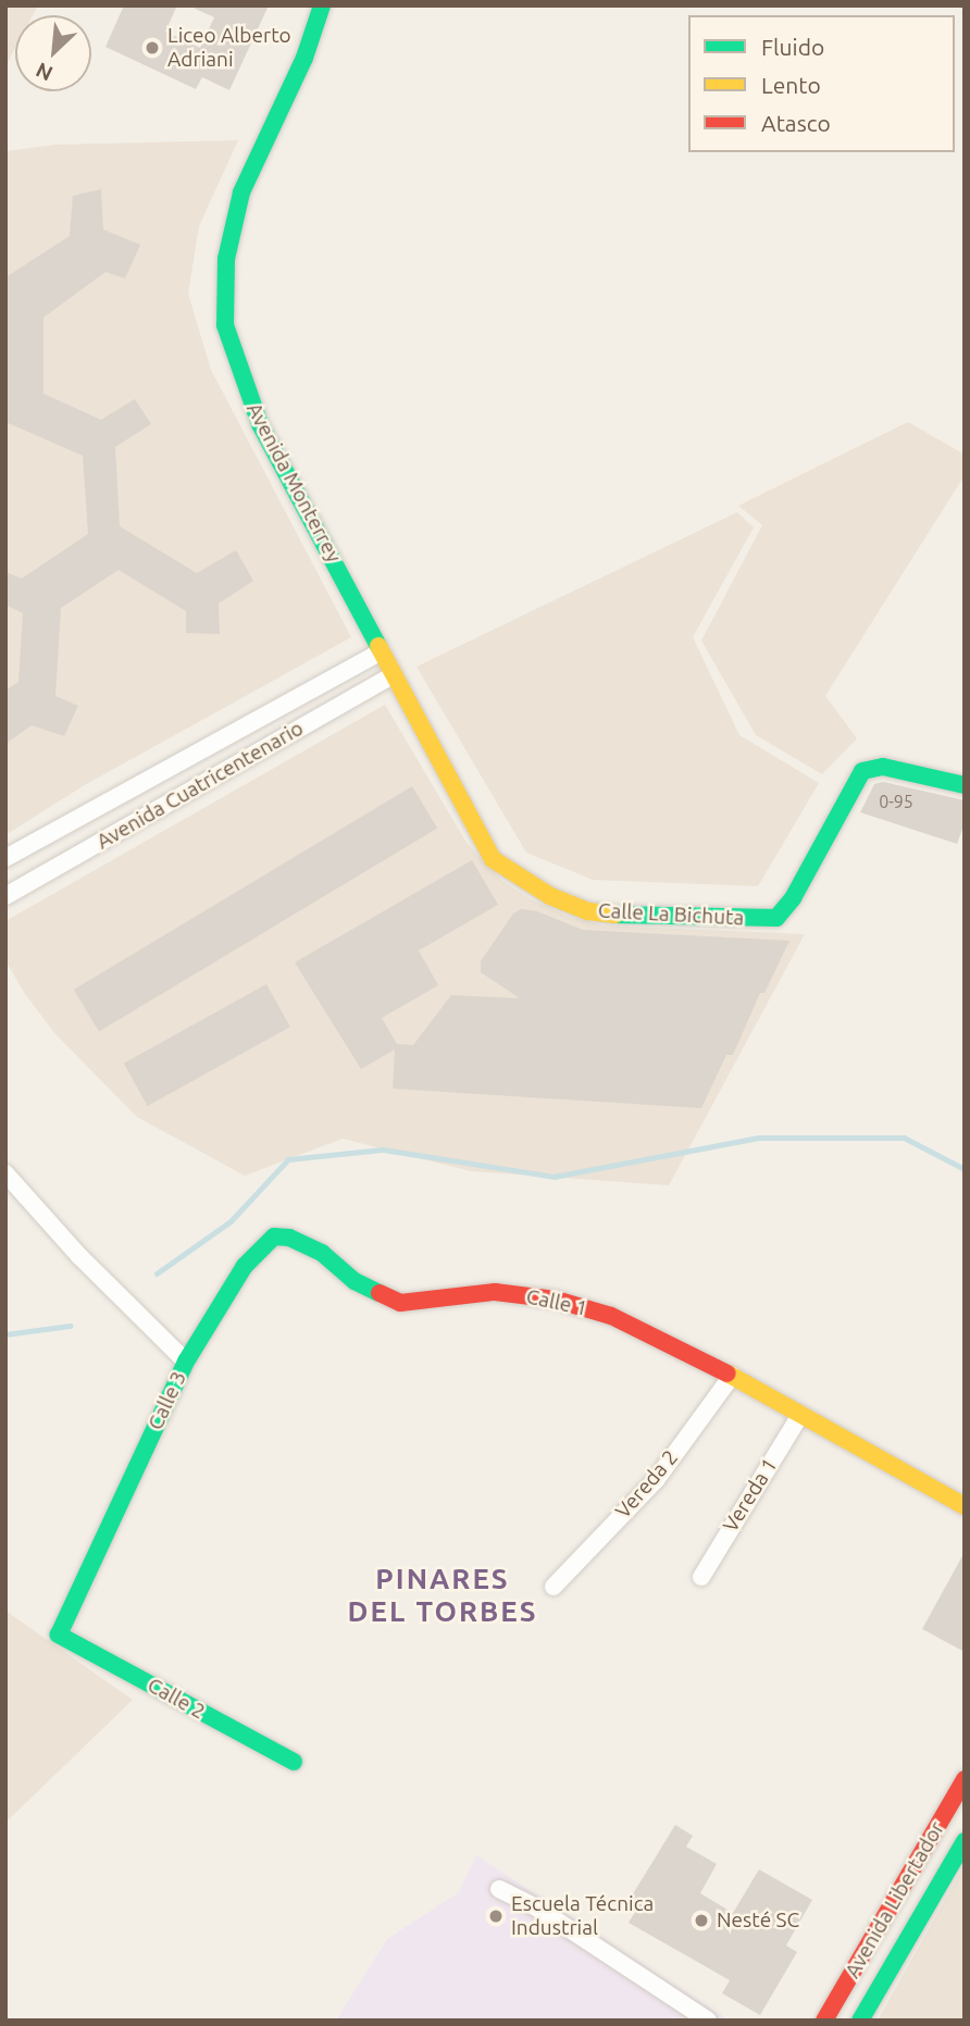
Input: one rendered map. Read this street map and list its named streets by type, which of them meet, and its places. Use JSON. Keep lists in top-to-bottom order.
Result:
{
  "streets": {
    "street": [
      "Avenida Monterrey",
      "Avenida Cuatricentenario",
      "Calle La Bichuta",
      "Calle 1",
      "Calle 3",
      "Vereda 2",
      "Vereda 1",
      "Calle 2",
      "Avenida Libertador"
    ]
  },
  "crossings": [
    ["Avenida Monterrey", "Avenida Cuatricentenario"],
    ["Avenida Monterrey", "Calle La Bichuta"],
    ["Avenida Cuatricentenario", "Calle La Bichuta"],
    ["Calle 1", "Calle 3"],
    ["Calle 1", "Vereda 2"],
    ["Calle 1", "Vereda 1"],
    ["Calle 3", "Calle 2"]
  ],
  "districts": ["PINARES DEL TORBES"],
  "places": ["Liceo Alberto Adriani", "Escuela Técnica Industrial", "Nesté SC"],
  "house_numbers": ["0-95"],
  "legend": ["Fluido", "Lento", "Atasco"],
  "north": "bottom left"
}
